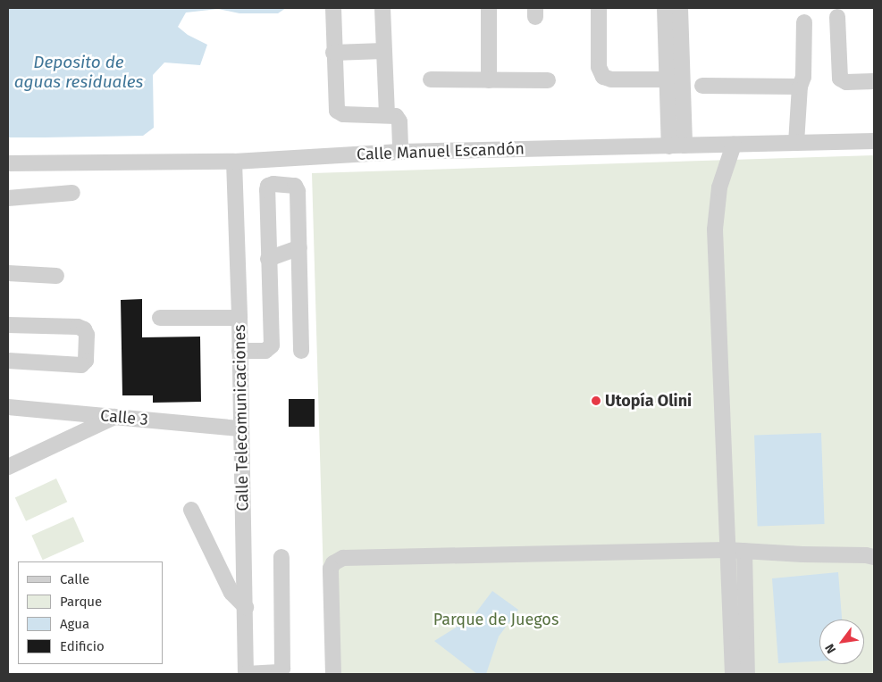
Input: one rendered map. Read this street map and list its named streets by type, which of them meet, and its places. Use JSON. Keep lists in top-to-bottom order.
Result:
{
  "streets": {
    "street": ["Calle Manuel Escandón", "Calle 3", "Calle Telecomunicaciones"]
  },
  "crossings": [
    ["Calle Manuel Escandón", "Calle Telecomunicaciones"],
    ["Calle 3", "Calle Telecomunicaciones"]
  ],
  "water": ["Deposito de aguas residuales"],
  "parks": ["Parque de Juegos"],
  "places": ["Utopía Olini"],
  "legend": [
    "Calle",
    "Parque",
    "Agua",
    "Edificio"
  ],
  "north": "bottom left"
}
